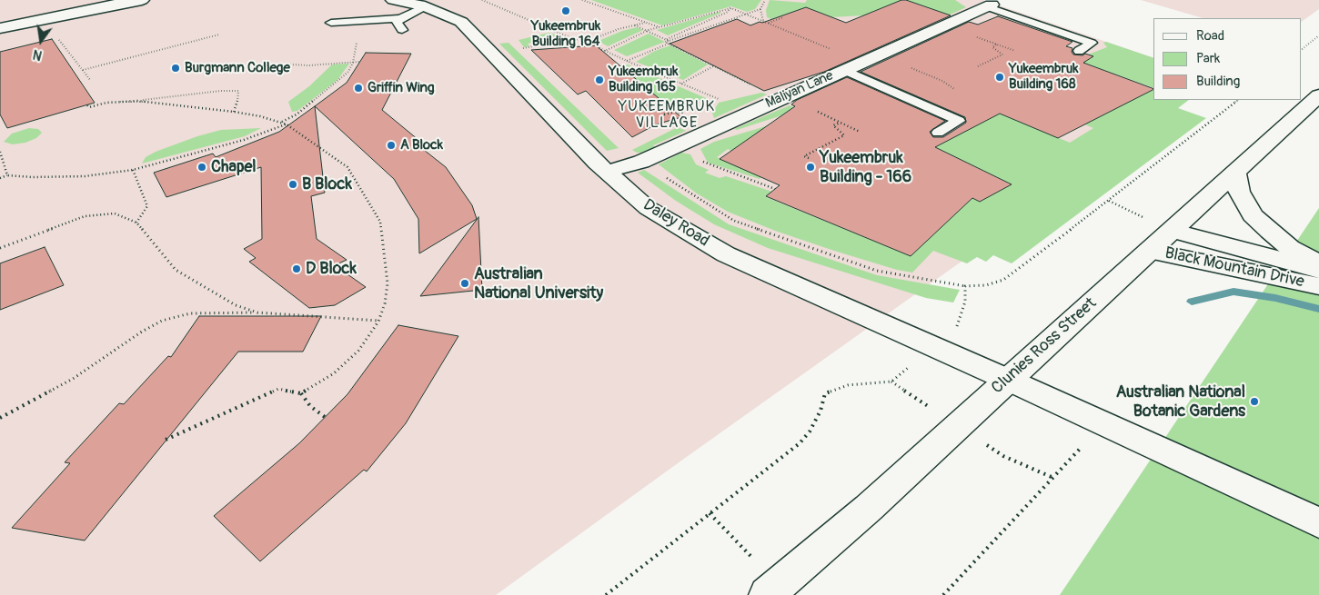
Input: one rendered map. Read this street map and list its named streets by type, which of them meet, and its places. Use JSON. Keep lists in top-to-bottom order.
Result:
{
  "streets": {
    "street": [
      "Maliyan Lane",
      "Daley Road",
      "Black Mountain Drive",
      "Clunies Ross Street"
    ]
  },
  "crossings": [
    ["Maliyan Lane", "Daley Road"],
    ["Daley Road", "Clunies Ross Street"],
    ["Black Mountain Drive", "Clunies Ross Street"]
  ],
  "districts": ["YUKEEMBRUK VILLAGE"],
  "places": [
    "Yukeembruk Building 164",
    "Burgmann College",
    "Yukeembruk Building 168",
    "Yukeembruk Building 165",
    "Griffin Wing",
    "A Block",
    "Chapel",
    "Yukeembruk Building - 166",
    "B Block",
    "D Block",
    "Australian National University",
    "Australian National Botanic Gardens"
  ],
  "legend": ["Road", "Park", "Building"],
  "north": "bottom"
}
